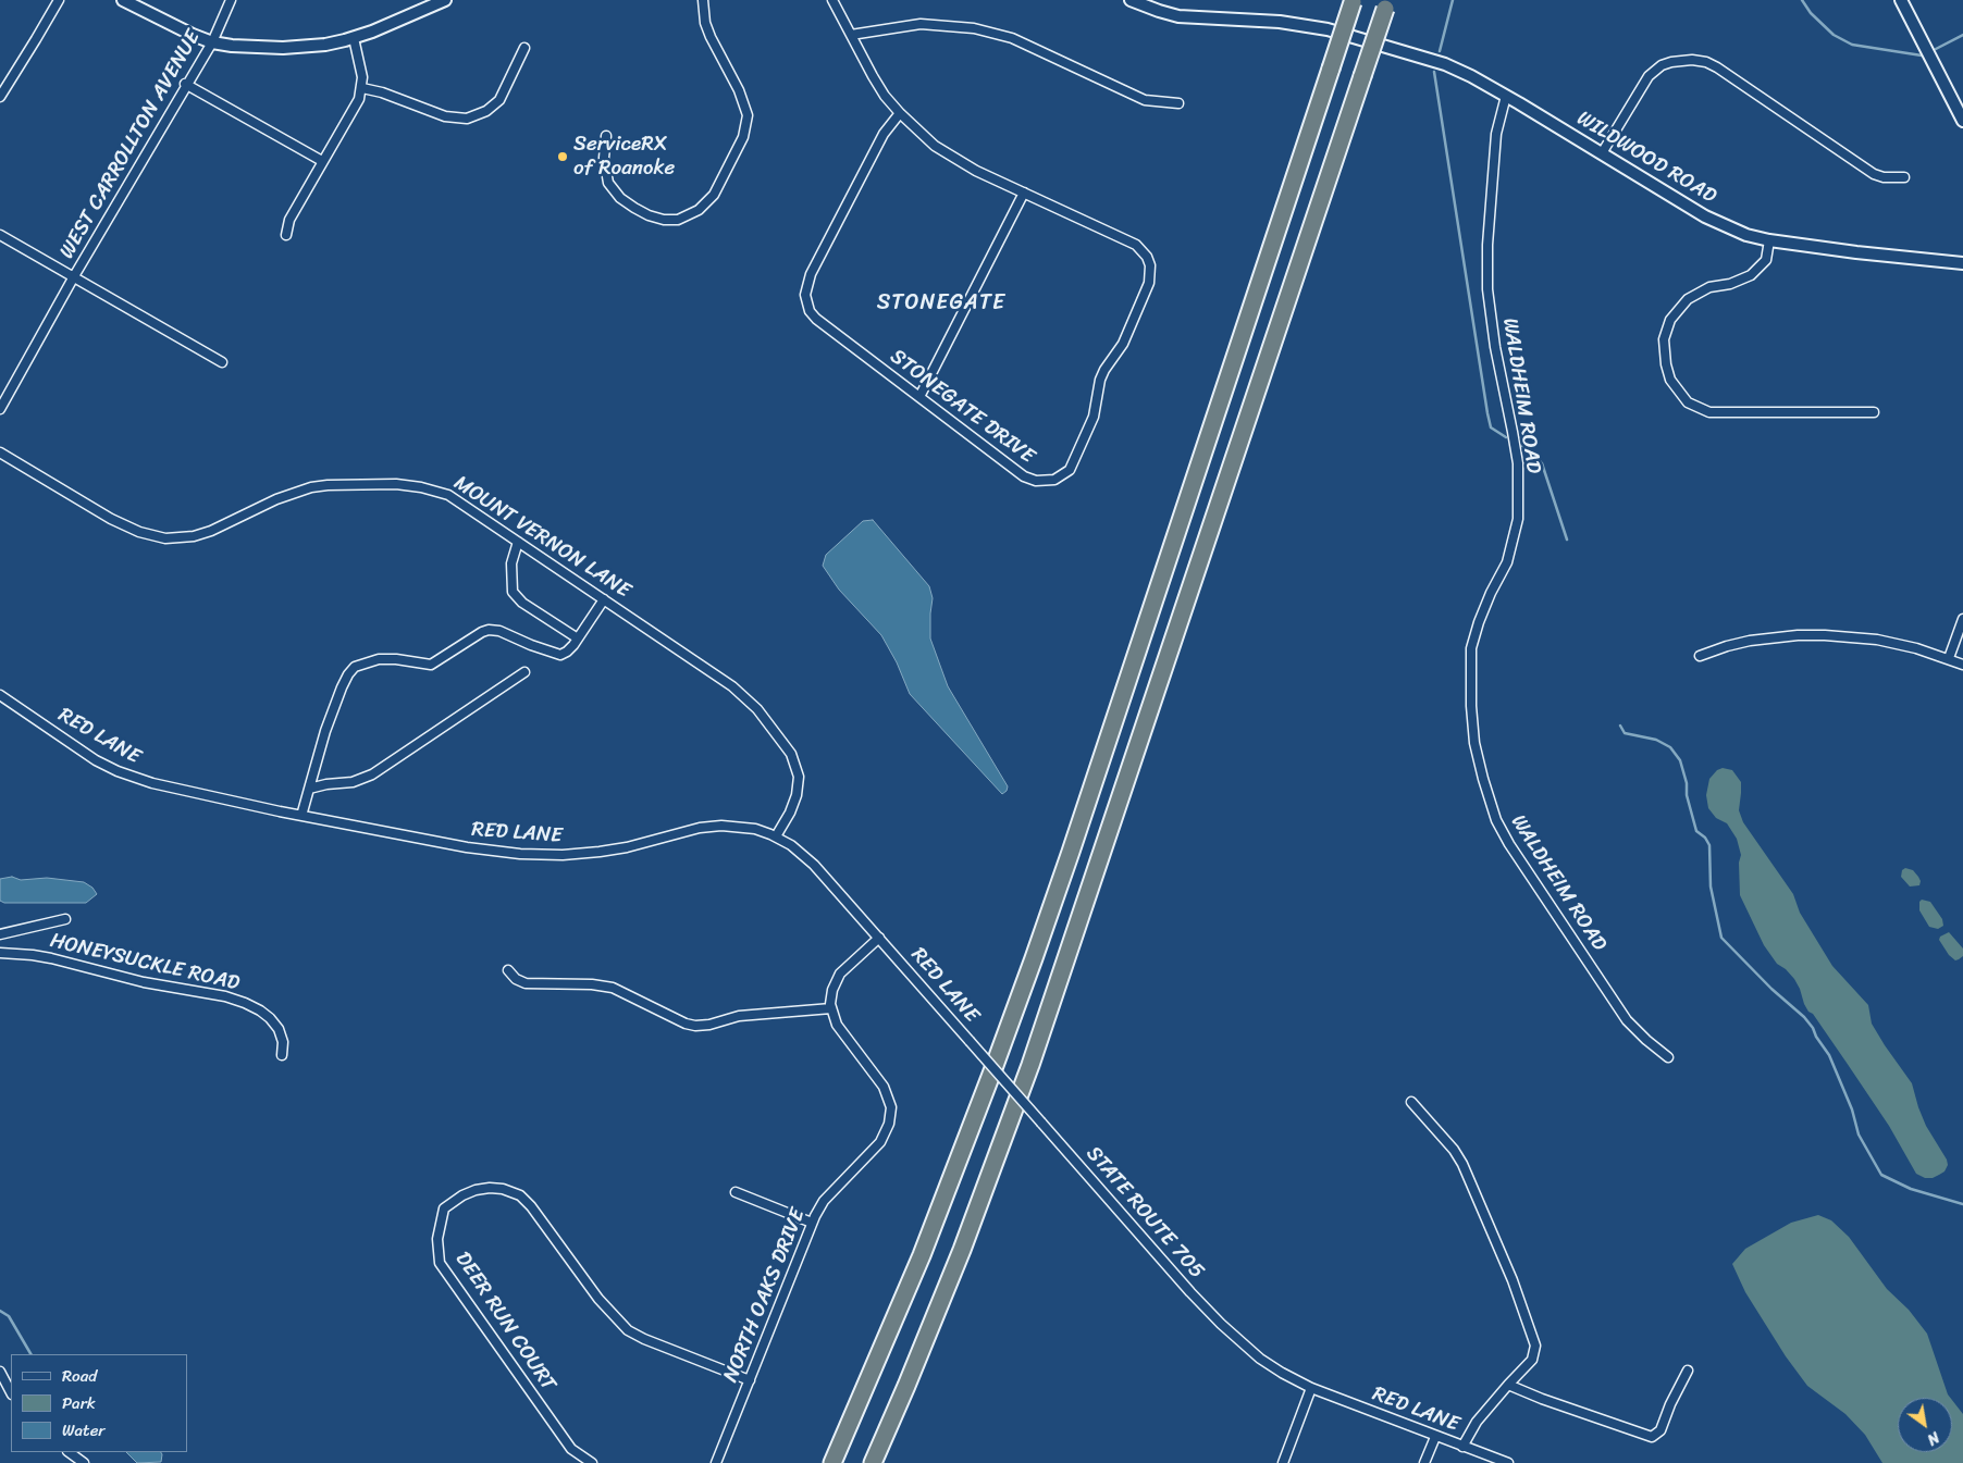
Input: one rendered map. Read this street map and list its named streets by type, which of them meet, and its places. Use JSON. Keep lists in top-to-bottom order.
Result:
{
  "streets": {
    "street": [
      "WEST CARROLLTON AVENUE",
      "WILDWOOD ROAD",
      "WALDHEIM ROAD",
      "STONEGATE DRIVE",
      "MOUNT VERNON LANE",
      "RED LANE",
      "HONEYSUCKLE ROAD",
      "STATE ROUTE 705",
      "NORTH OAKS DRIVE",
      "DEER RUN COURT"
    ]
  },
  "crossings": [
    ["WILDWOOD ROAD", "WALDHEIM ROAD"],
    ["MOUNT VERNON LANE", "RED LANE"],
    ["RED LANE", "STATE ROUTE 705"],
    ["NORTH OAKS DRIVE", "DEER RUN COURT"]
  ],
  "districts": ["STONEGATE"],
  "places": ["ServiceRX of Roanoke"],
  "legend": ["Road", "Park", "Water"],
  "north": "bottom right"
}
